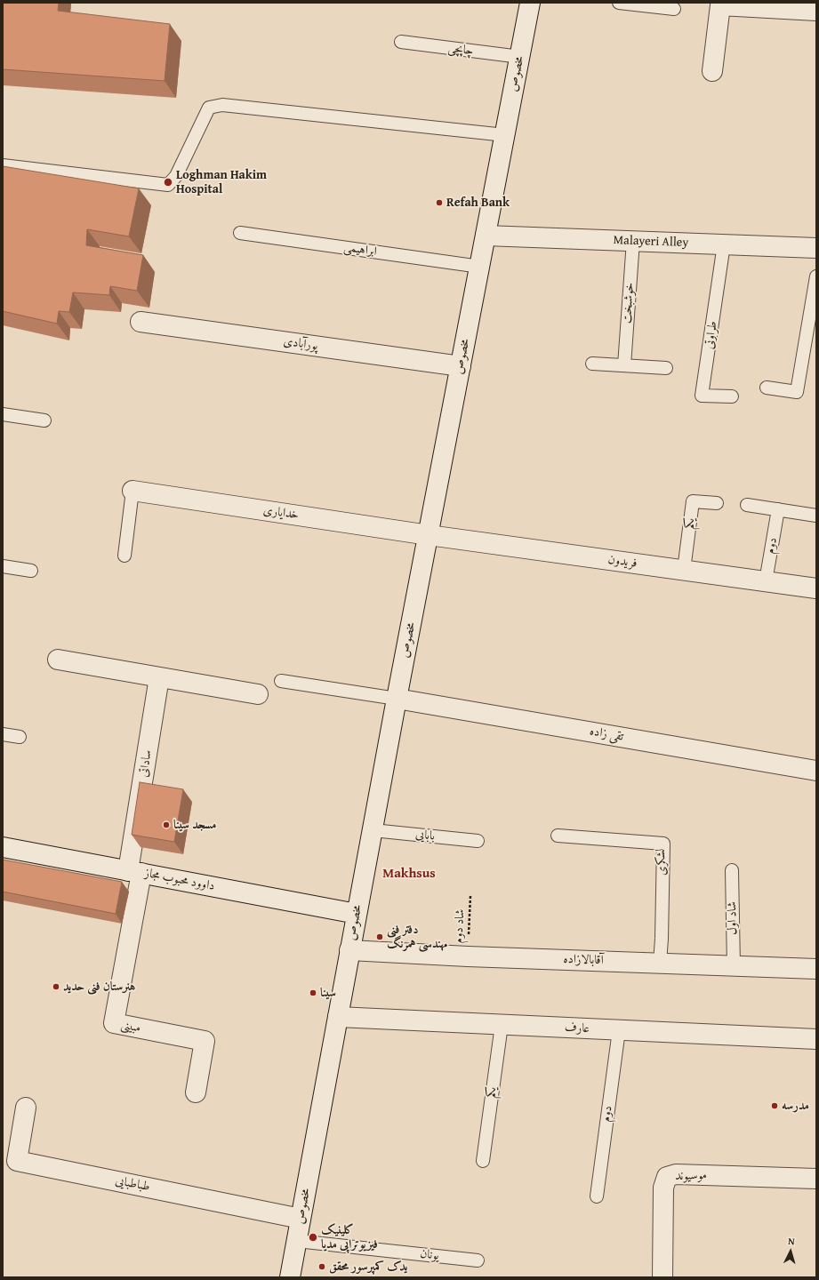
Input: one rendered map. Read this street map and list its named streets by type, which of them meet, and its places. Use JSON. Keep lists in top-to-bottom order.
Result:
{
  "streets": {
    "street": [
      "مخصوص",
      "Malayeri Alley",
      "پورآبادی",
      "خدایاری",
      "فریدون",
      "تقی زاده",
      "ساداتی",
      "داوود محبوب مجاز",
      "آقابالازاده",
      "مبینی",
      "عارف",
      "موسیوند",
      "طباطبایی"
    ],
    "lane": [
      "چاپچی",
      "ابراهیمی",
      "خوشبخت",
      "طراوتی",
      "یکم",
      "دوم",
      "بابایی",
      "لشکری",
      "شاد اول",
      "یونان"
    ],
    "path": ["شاد دوم"]
  },
  "crossings": [
    ["چاپچی", "مخصوص"],
    ["مخصوص", "Malayeri Alley"],
    ["مخصوص", "ابراهیمی"],
    ["مخصوص", "پورآبادی"],
    ["مخصوص", "خدایاری"],
    ["مخصوص", "فریدون"],
    ["مخصوص", "تقی زاده"],
    ["مخصوص", "بابایی"],
    ["مخصوص", "داوود محبوب مجاز"],
    ["مخصوص", "آقابالازاده"],
    ["مخصوص", "عارف"],
    ["مخصوص", "طباطبایی"],
    ["مخصوص", "یونان"],
    ["Malayeri Alley", "خوشبخت"],
    ["Malayeri Alley", "طراوتی"],
    ["خدایاری", "فریدون"],
    ["یکم", "فریدون"],
    ["یکم", "عارف"],
    ["دوم", "فریدون"],
    ["دوم", "عارف"],
    ["ساداتی", "داوود محبوب مجاز"],
    ["ساداتی", "مبینی"],
    ["لشکری", "آقابالازاده"],
    ["داوود محبوب مجاز", "مبینی"],
    ["شاد اول", "آقابالازاده"],
    ["شاد دوم", "آقابالازاده"]
  ],
  "districts": ["Makhsus"],
  "places": [
    "Loghman Hakim Hospital",
    "Refah Bank",
    "مسجد سینا",
    "دفتر فنی مهندسی همرنگ",
    "هنرستان فنی حدید",
    "سینا",
    "مدرسه",
    "کلینیک فیزیوتراپی مدیا",
    "یدک کمپرسور محقق"
  ],
  "north": "top"
}
